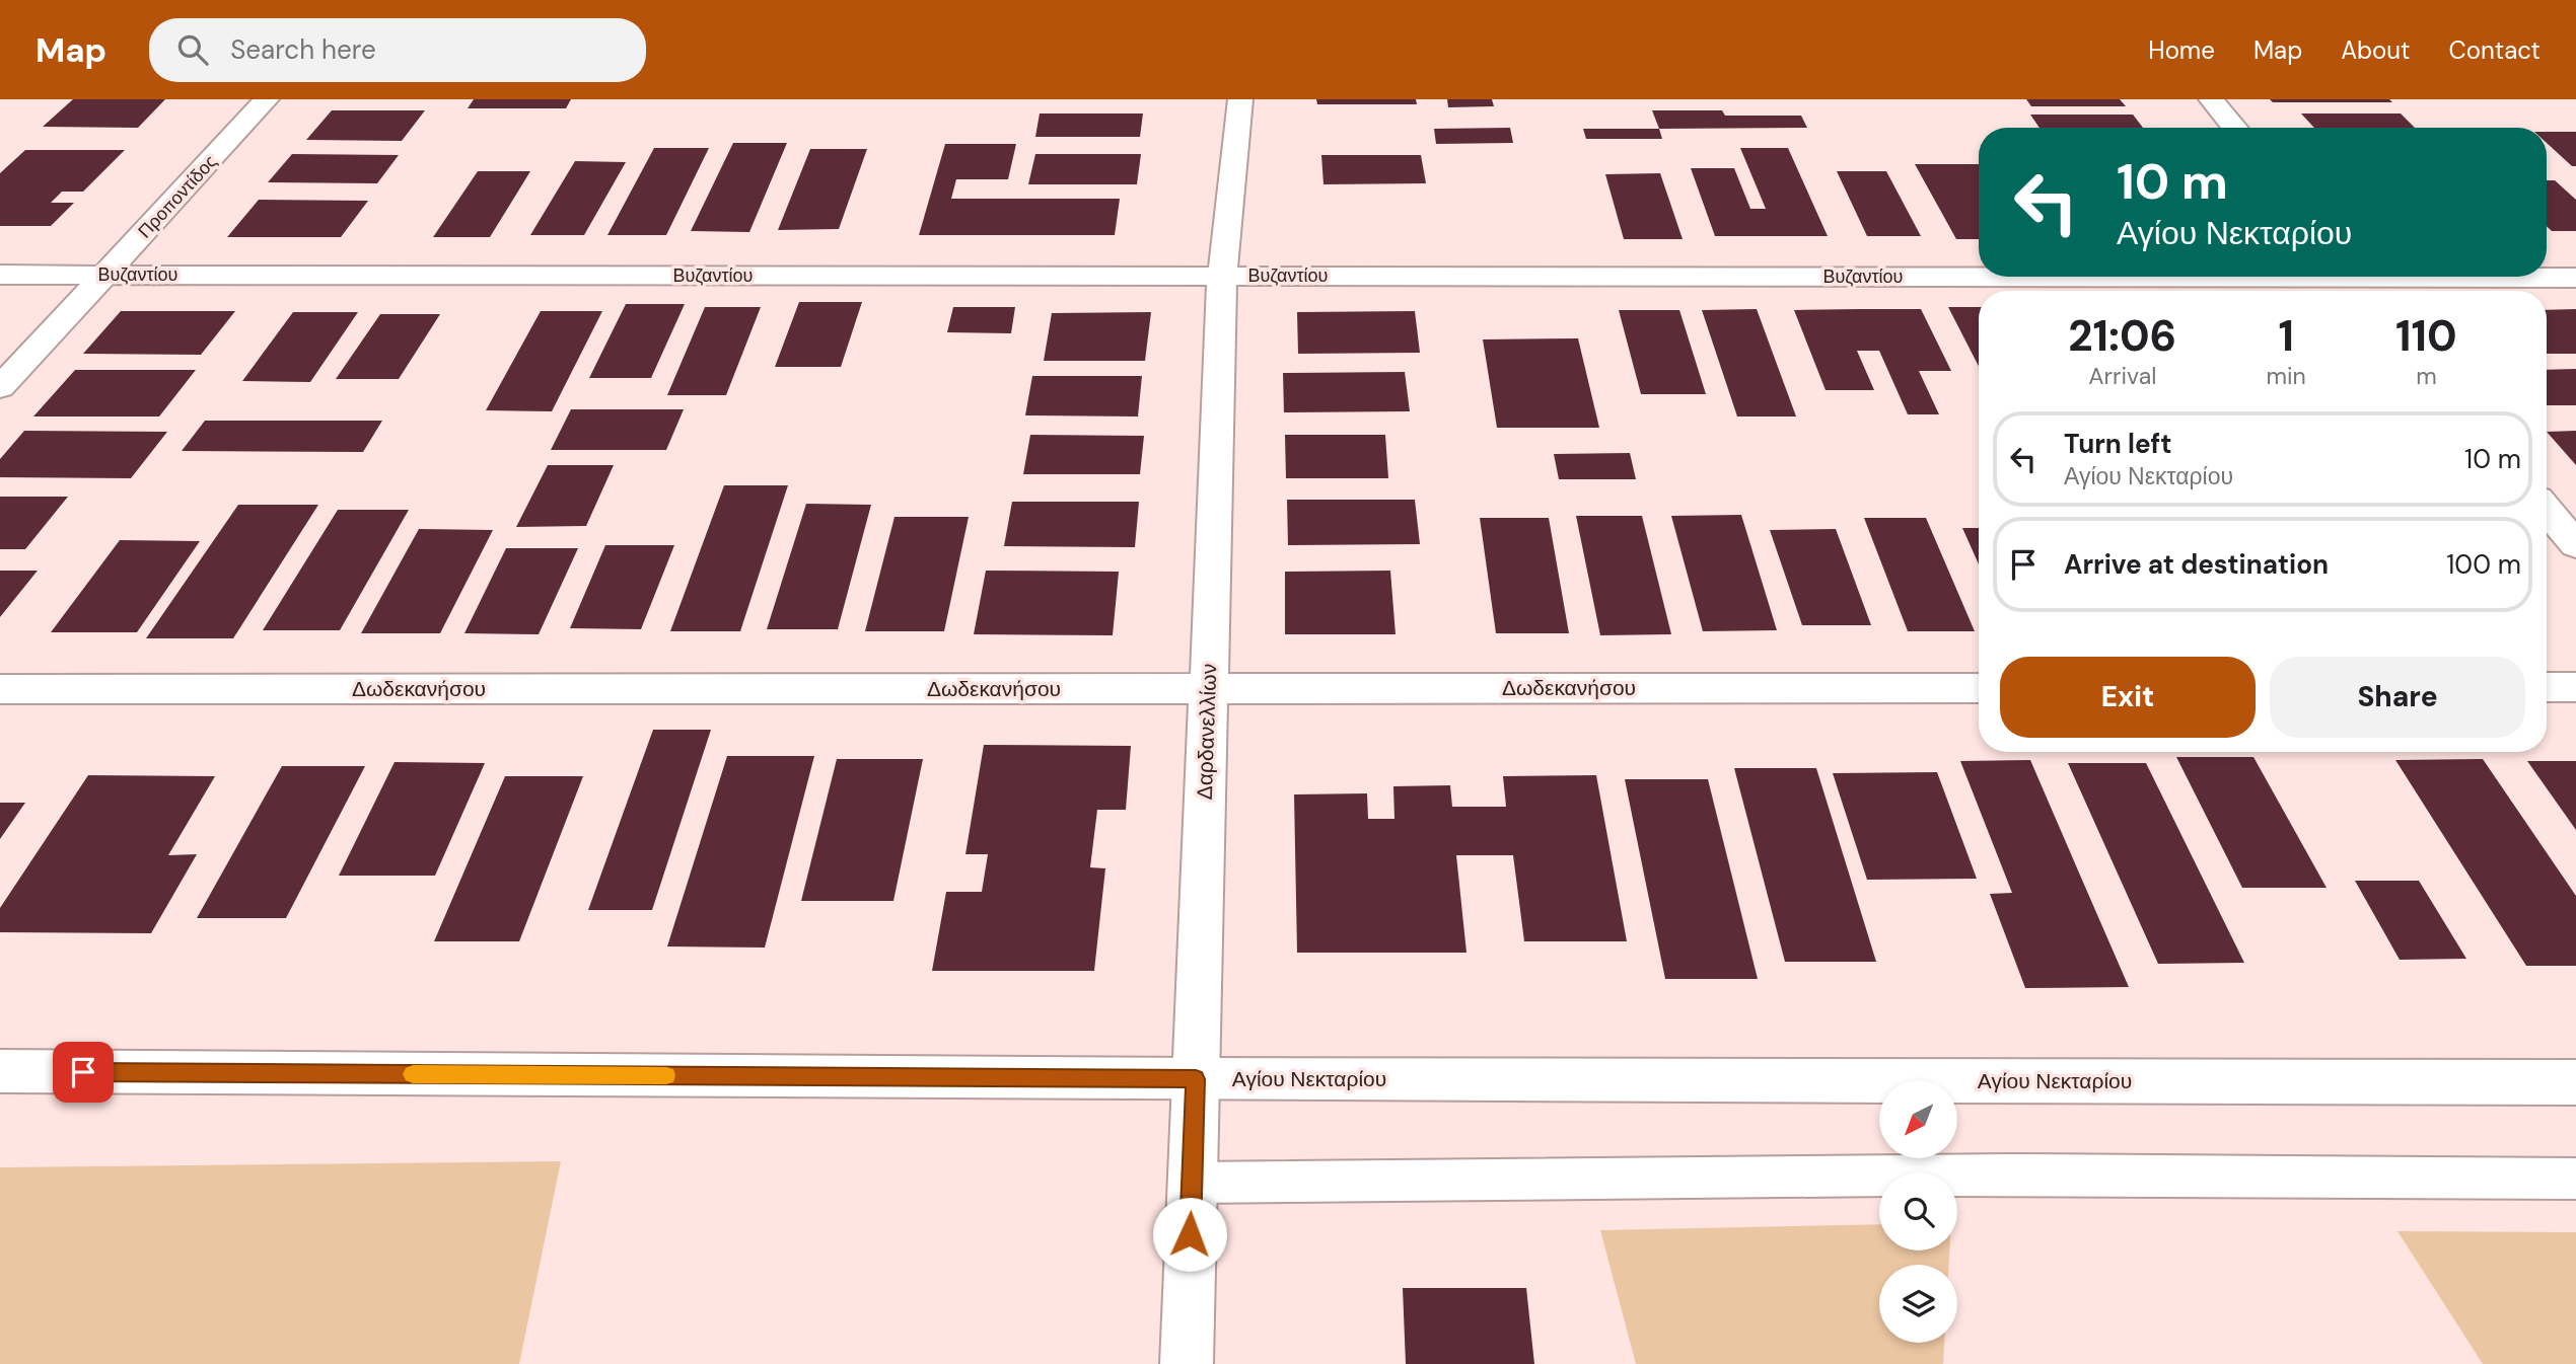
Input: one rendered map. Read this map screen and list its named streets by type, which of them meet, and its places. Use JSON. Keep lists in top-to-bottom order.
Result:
{
  "streets": {
    "street": [
      "Προποντίδος",
      "Βυζαντίου",
      "Δωδεκανήσου",
      "Δαρδανελλίων",
      "Αγίου Νεκταρίου"
    ]
  },
  "crossings": [
    ["Προποντίδος", "Βυζαντίου"],
    ["Βυζαντίου", "Δαρδανελλίων"],
    ["Δωδεκανήσου", "Δαρδανελλίων"],
    ["Δαρδανελλίων", "Αγίου Νεκταρίου"]
  ],
  "north": "bottom left",
  "page": {
    "header": "Map",
    "search": "Search here",
    "nav": [
      "Home",
      "Map",
      "About",
      "Contact"
    ],
    "turn": ["10 m", "Αγίου Νεκταρίου"],
    "eta": [
      "21:06",
      "Arrival",
      "1",
      "min",
      "110",
      "m"
    ],
    "list": [
      {
        "name": "Turn left",
        "note": "Αγίου Νεκταρίου",
        "value": "10 m"
      },
      {
        "name": "Arrive at destination",
        "value": "100 m"
      }
    ],
    "buttons": ["Exit", "Share"]
  }
}
